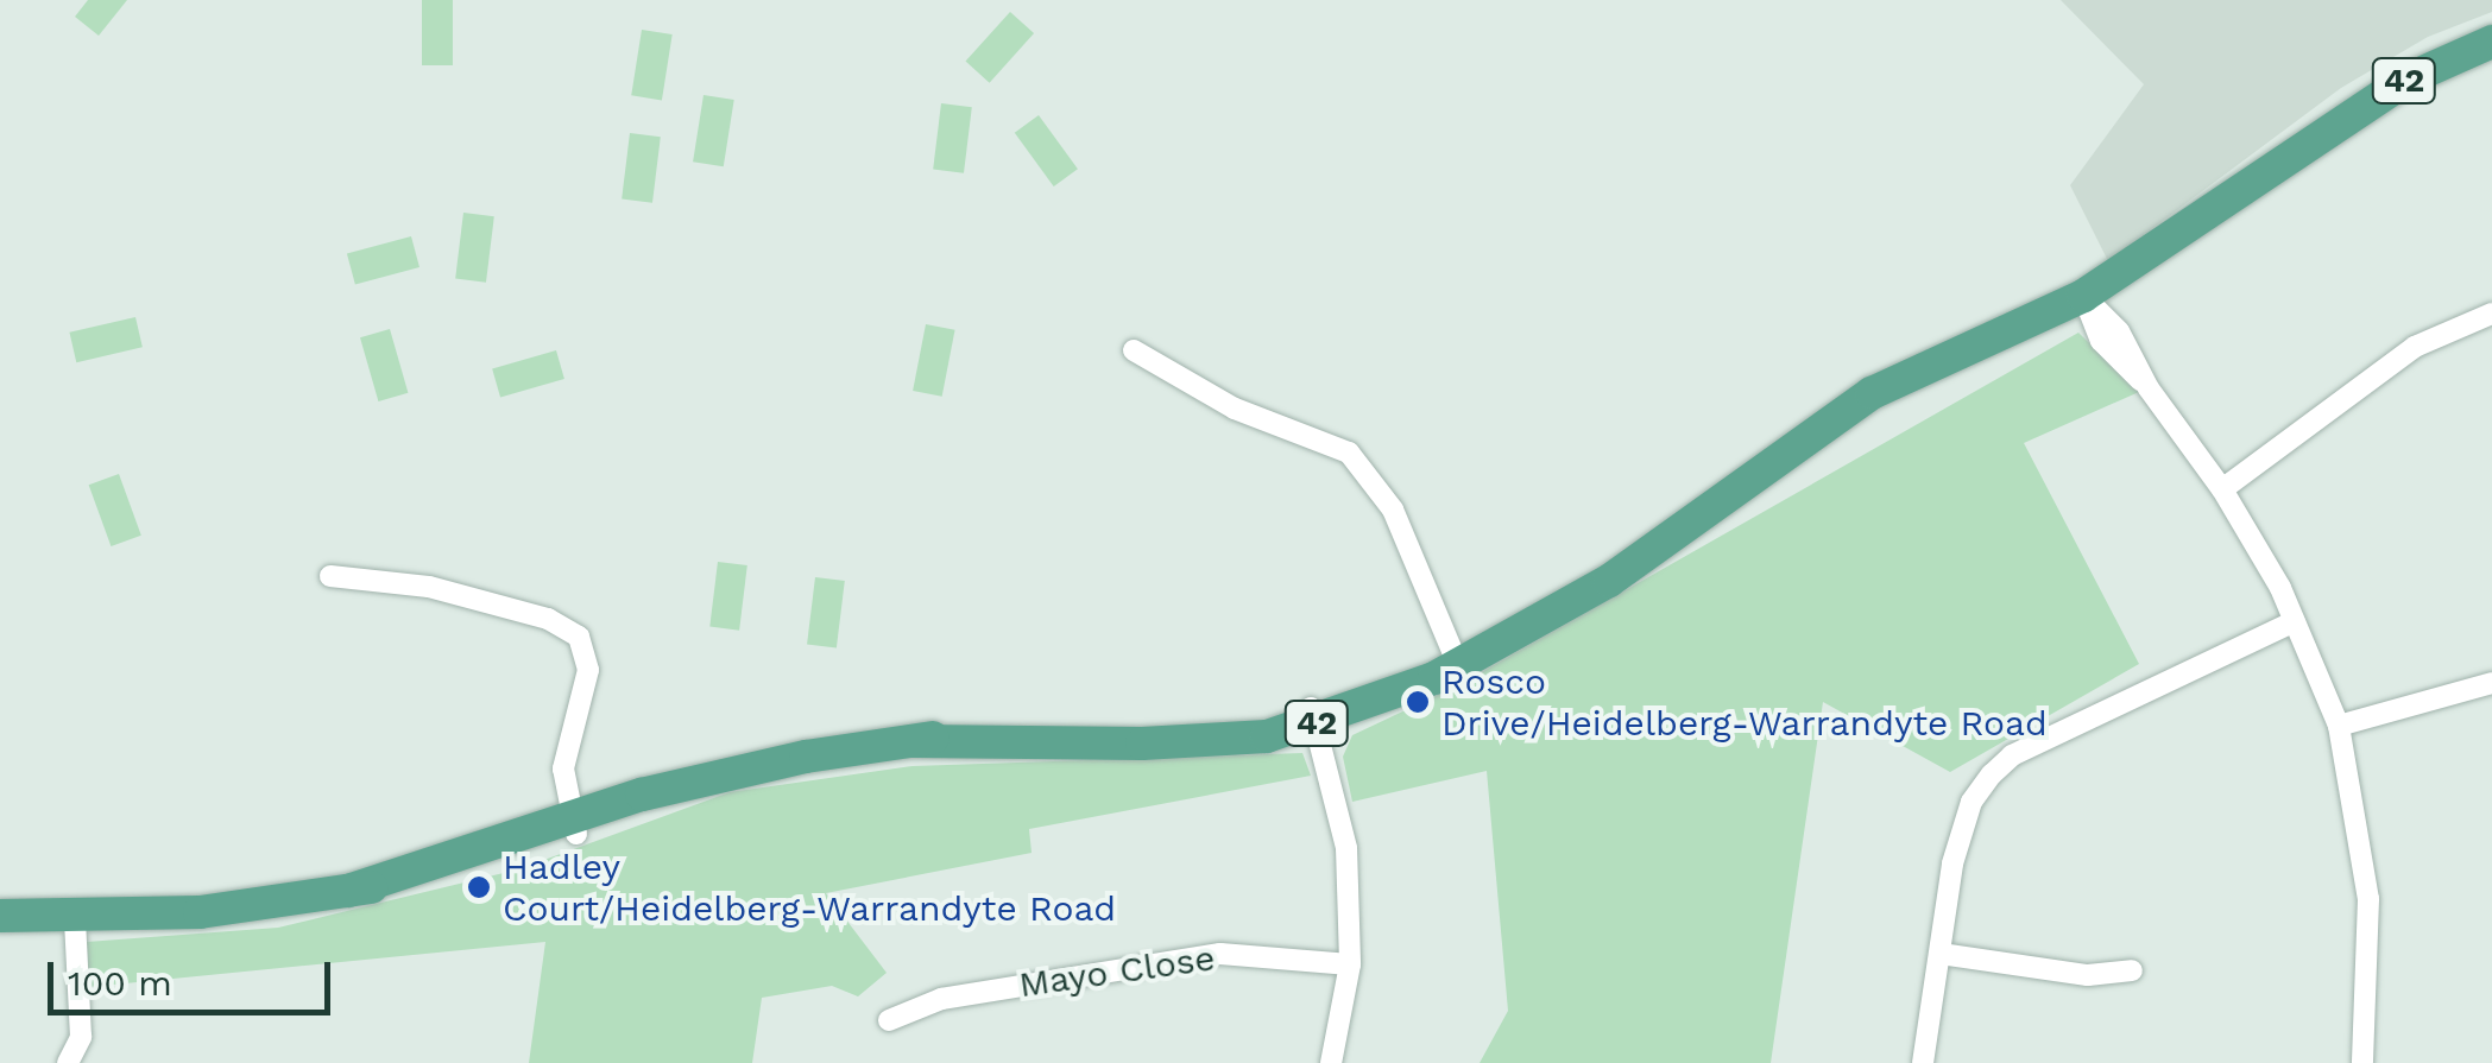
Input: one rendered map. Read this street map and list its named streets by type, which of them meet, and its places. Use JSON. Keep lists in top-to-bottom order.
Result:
{
  "streets": {
    "main road": ["42"],
    "street": ["Mayo Close"]
  },
  "places": ["Rosco Drive/Heidelberg-Warrandyte Road", "Hadley Court/Heidelberg-Warrandyte Road"],
  "scale_bar": "100 m"
}
